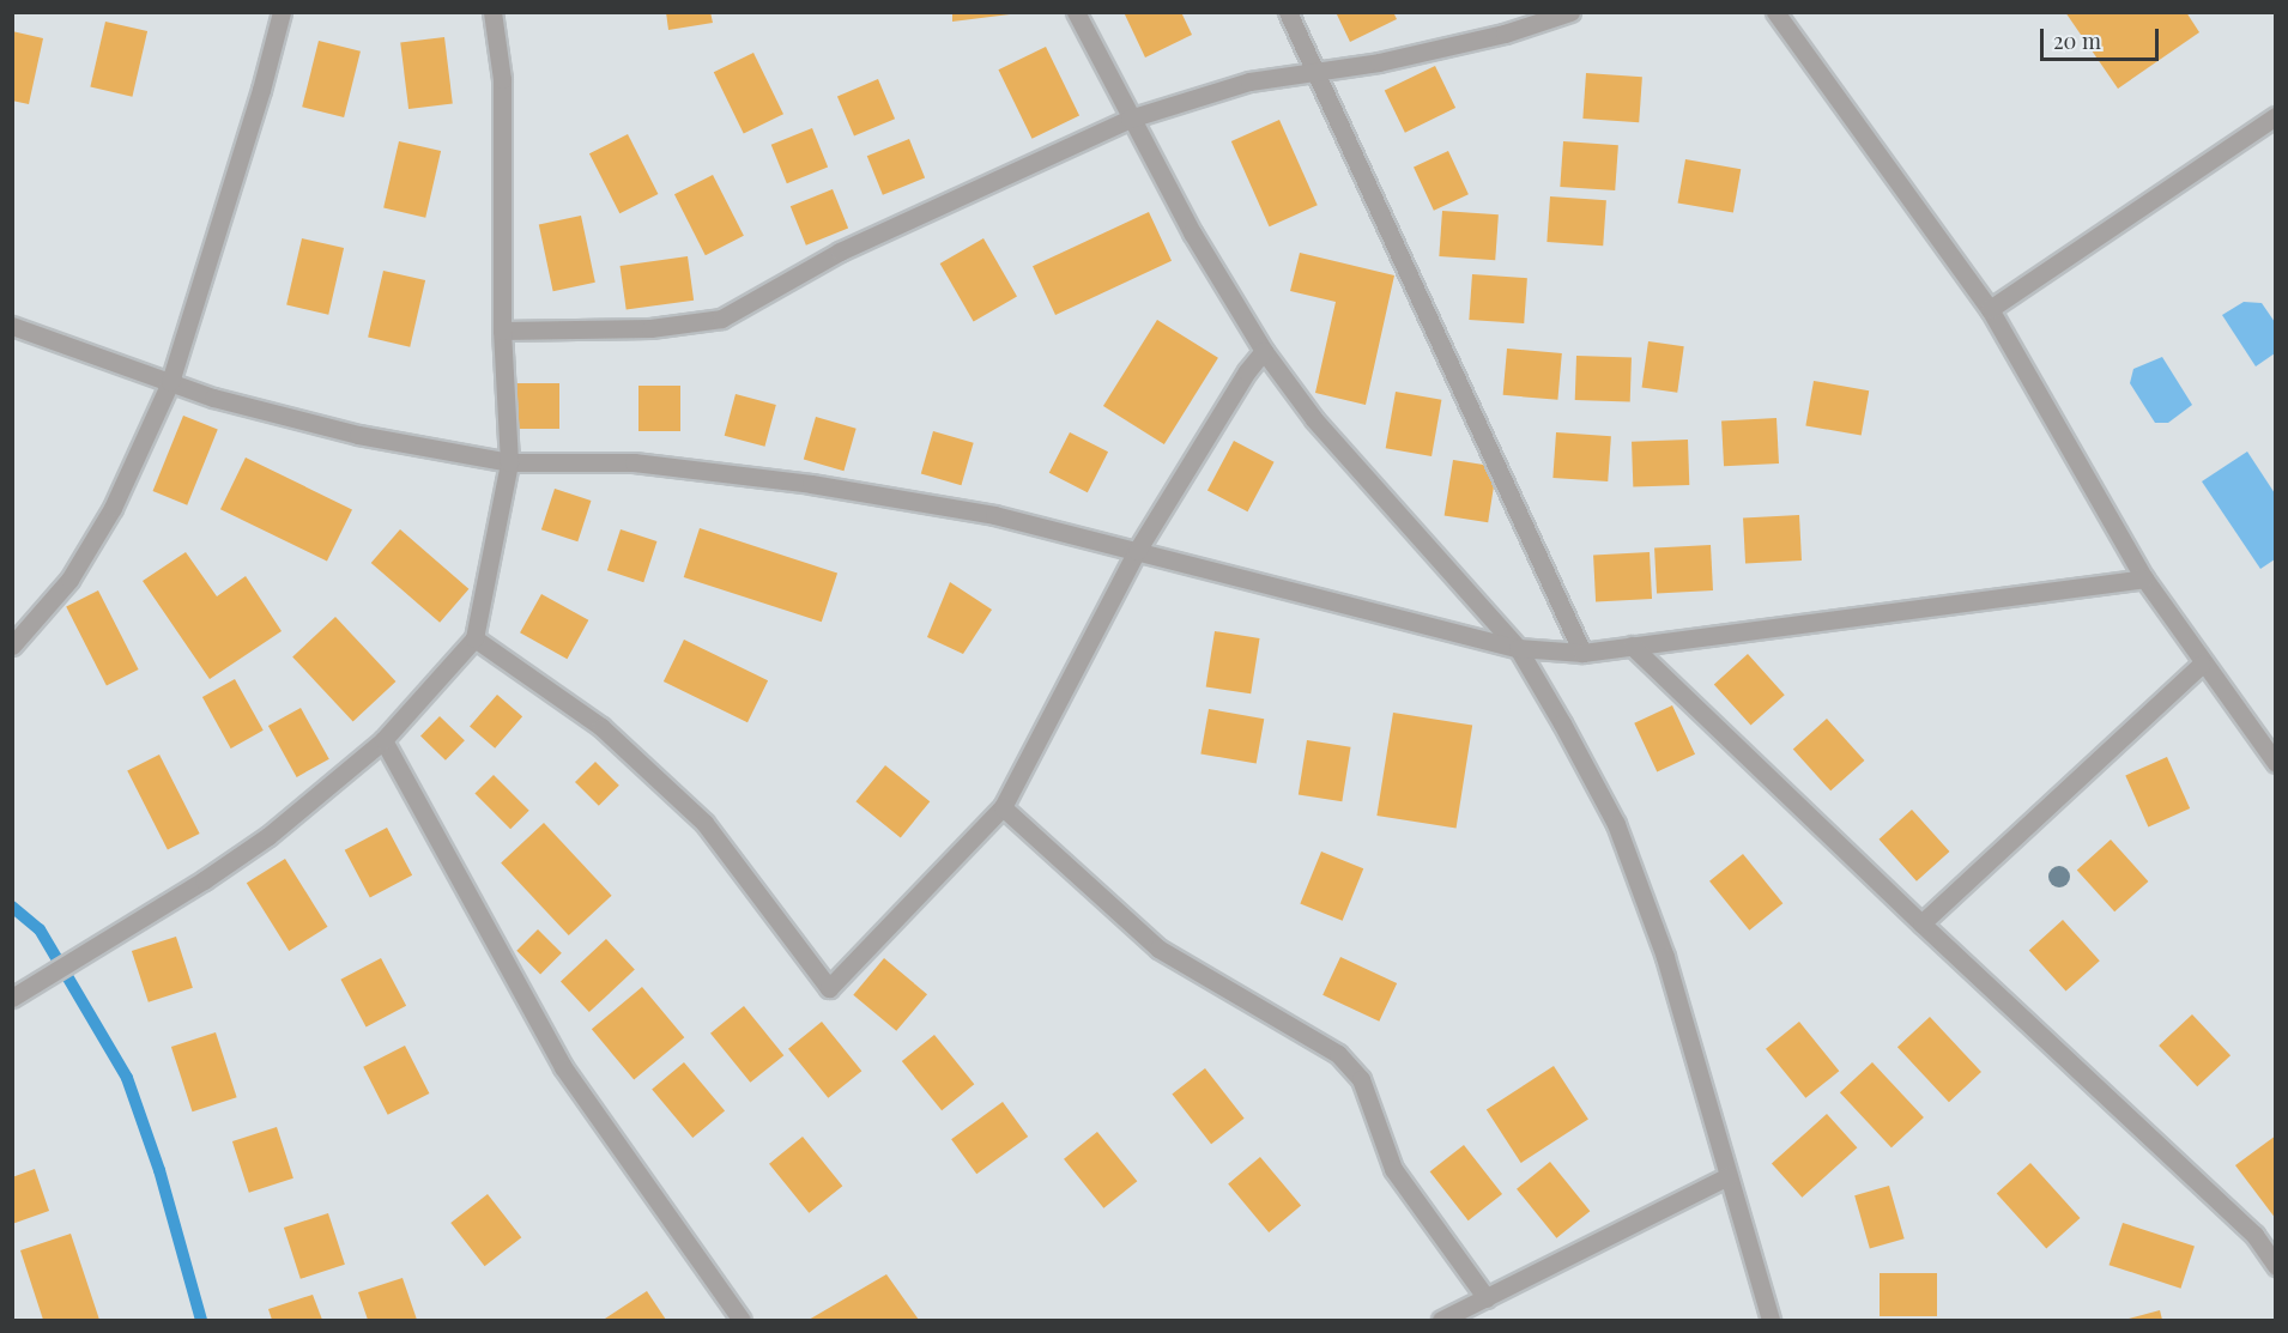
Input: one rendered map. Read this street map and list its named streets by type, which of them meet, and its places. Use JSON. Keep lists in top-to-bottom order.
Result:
{
  "scale_bar": "20 m"
}
